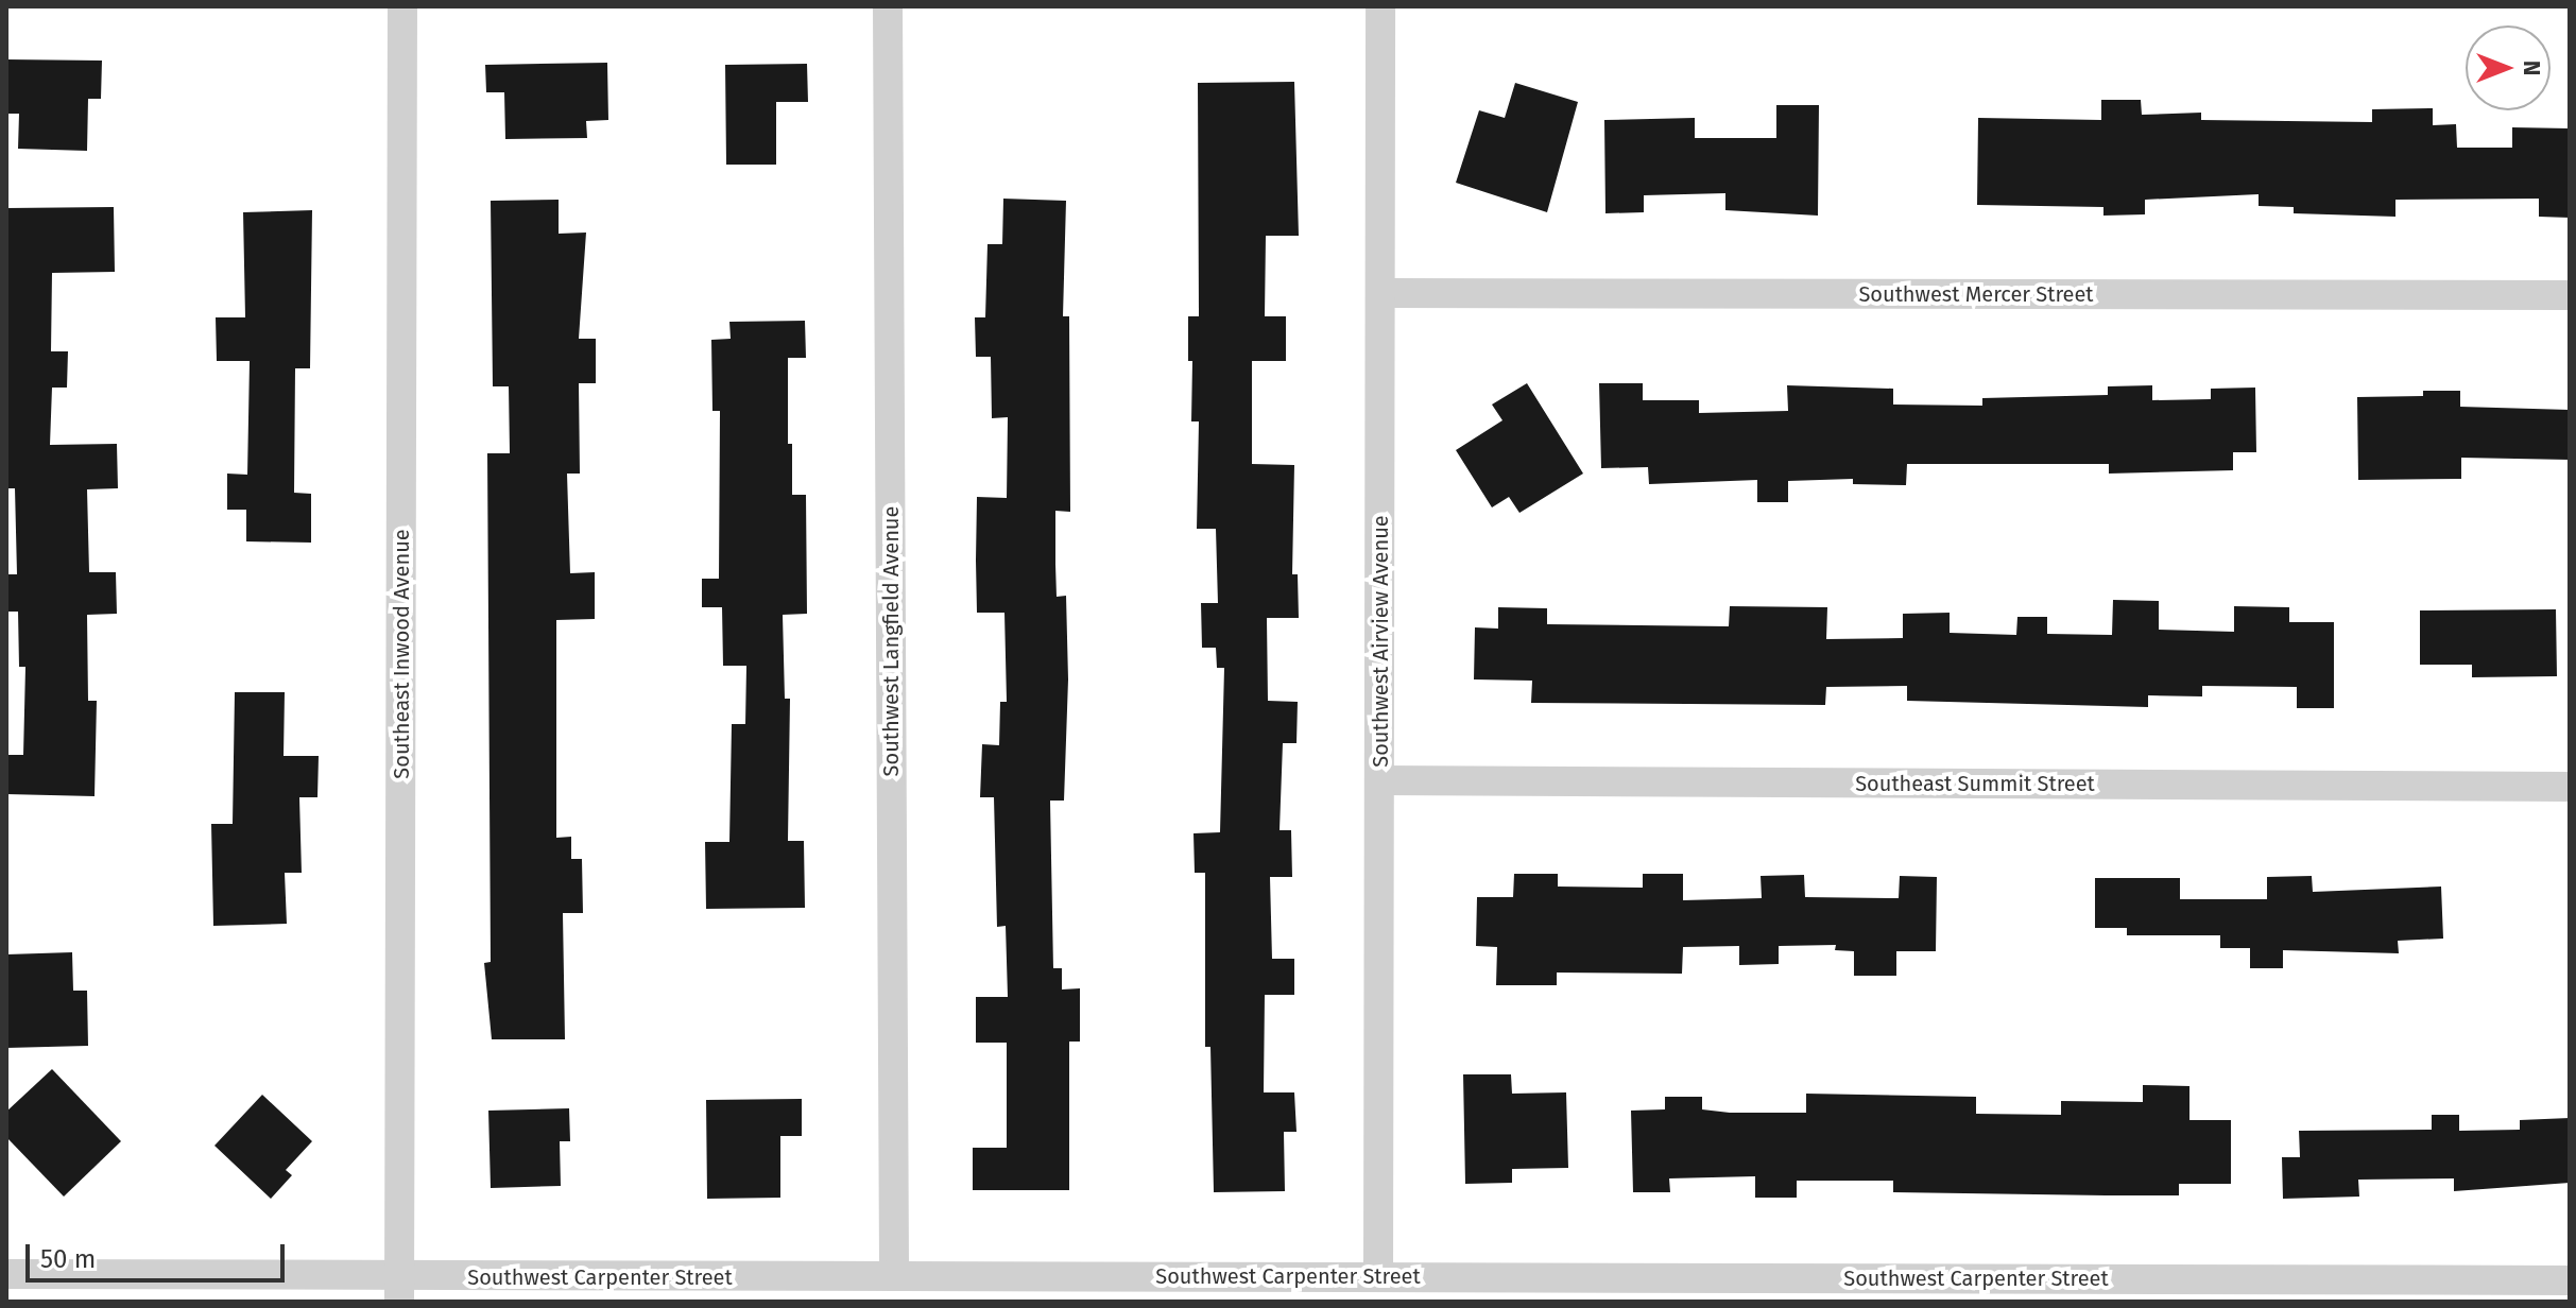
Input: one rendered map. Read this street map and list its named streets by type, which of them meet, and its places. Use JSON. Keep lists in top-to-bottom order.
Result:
{
  "streets": {
    "street": [
      "Southwest Mercer Street",
      "Southwest Langfield Avenue",
      "Southwest Airview Avenue",
      "Southeast Inwood Avenue",
      "Southeast Summit Street",
      "Southwest Carpenter Street"
    ]
  },
  "crossings": [
    ["Southwest Mercer Street", "Southwest Airview Avenue"],
    ["Southwest Langfield Avenue", "Southwest Carpenter Street"],
    ["Southwest Airview Avenue", "Southeast Summit Street"],
    ["Southwest Airview Avenue", "Southwest Carpenter Street"],
    ["Southeast Inwood Avenue", "Southwest Carpenter Street"]
  ],
  "scale_bar": "50 m",
  "north": "right"
}
